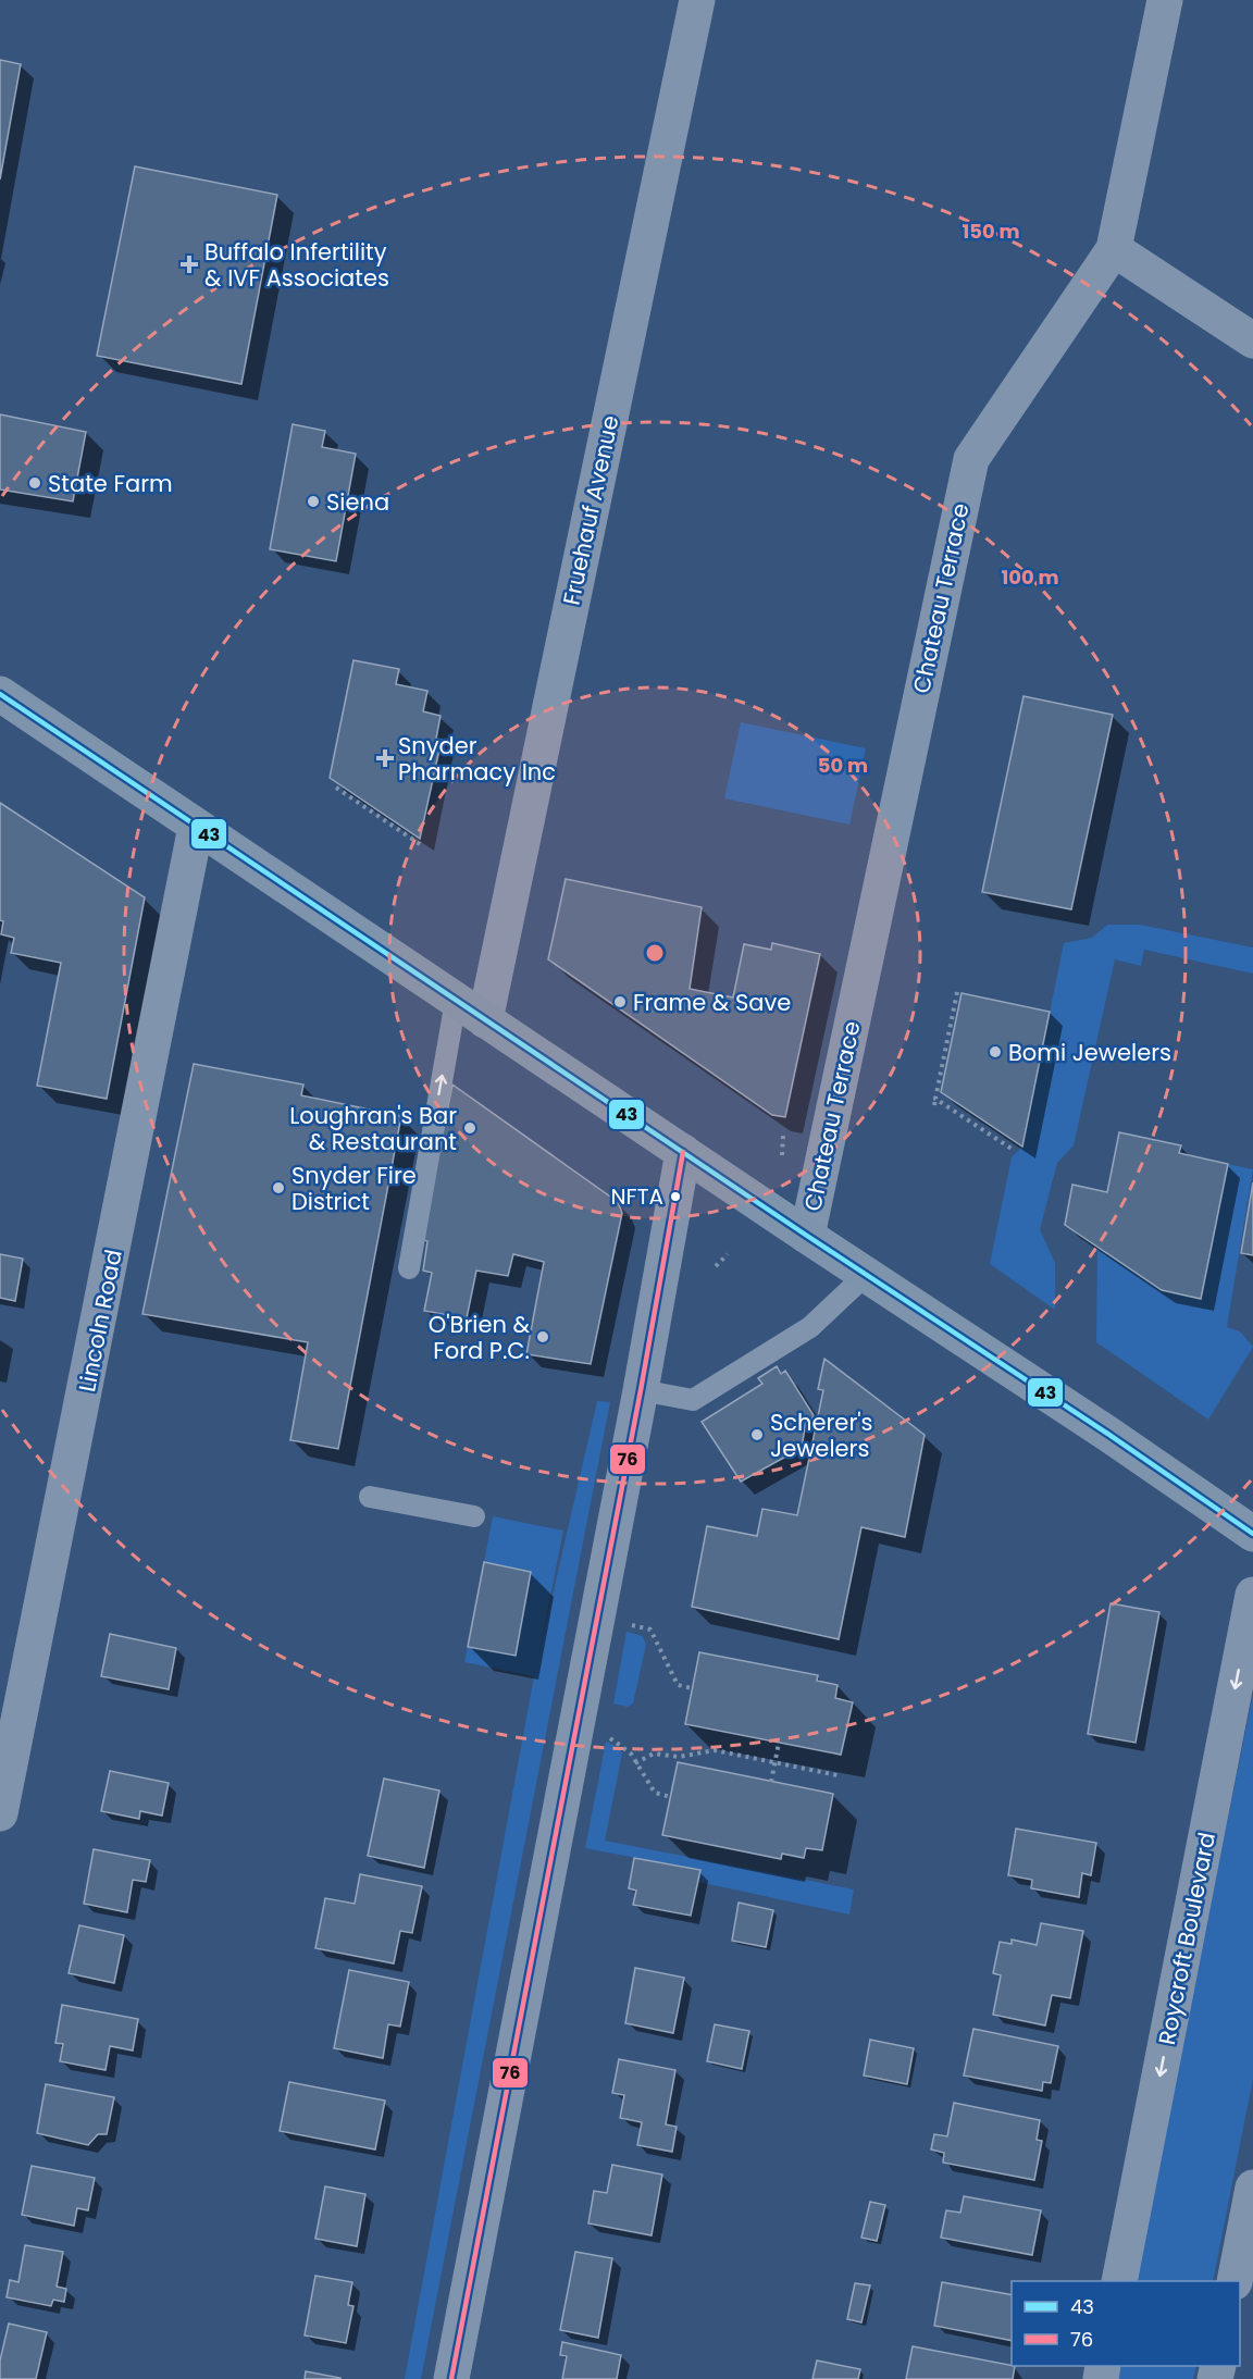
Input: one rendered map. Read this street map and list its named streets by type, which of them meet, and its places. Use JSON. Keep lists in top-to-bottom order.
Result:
{
  "streets": {
    "street": [
      "Fruehauf Avenue",
      "Chateau Terrace",
      "Lincoln Road",
      "Roycroft Boulevard"
    ]
  },
  "one_way": ["Roycroft Boulevard"],
  "places": {
    "health": ["Buffalo Infertility & IVF Associates", "Snyder Pharmacy Inc"],
    "other": [
      "State Farm",
      "Siena",
      "Frame & Save",
      "Bomi Jewelers",
      "Loughran's Bar & Restaurant",
      "Snyder Fire District",
      "NFTA",
      "O'Brien & Ford P.C.",
      "Scherer's Jewelers"
    ]
  },
  "lines": ["transit line 43", "transit line 76"],
  "legend": ["43", "76"],
  "rings": ["150 m", "100 m", "50 m"]
}
